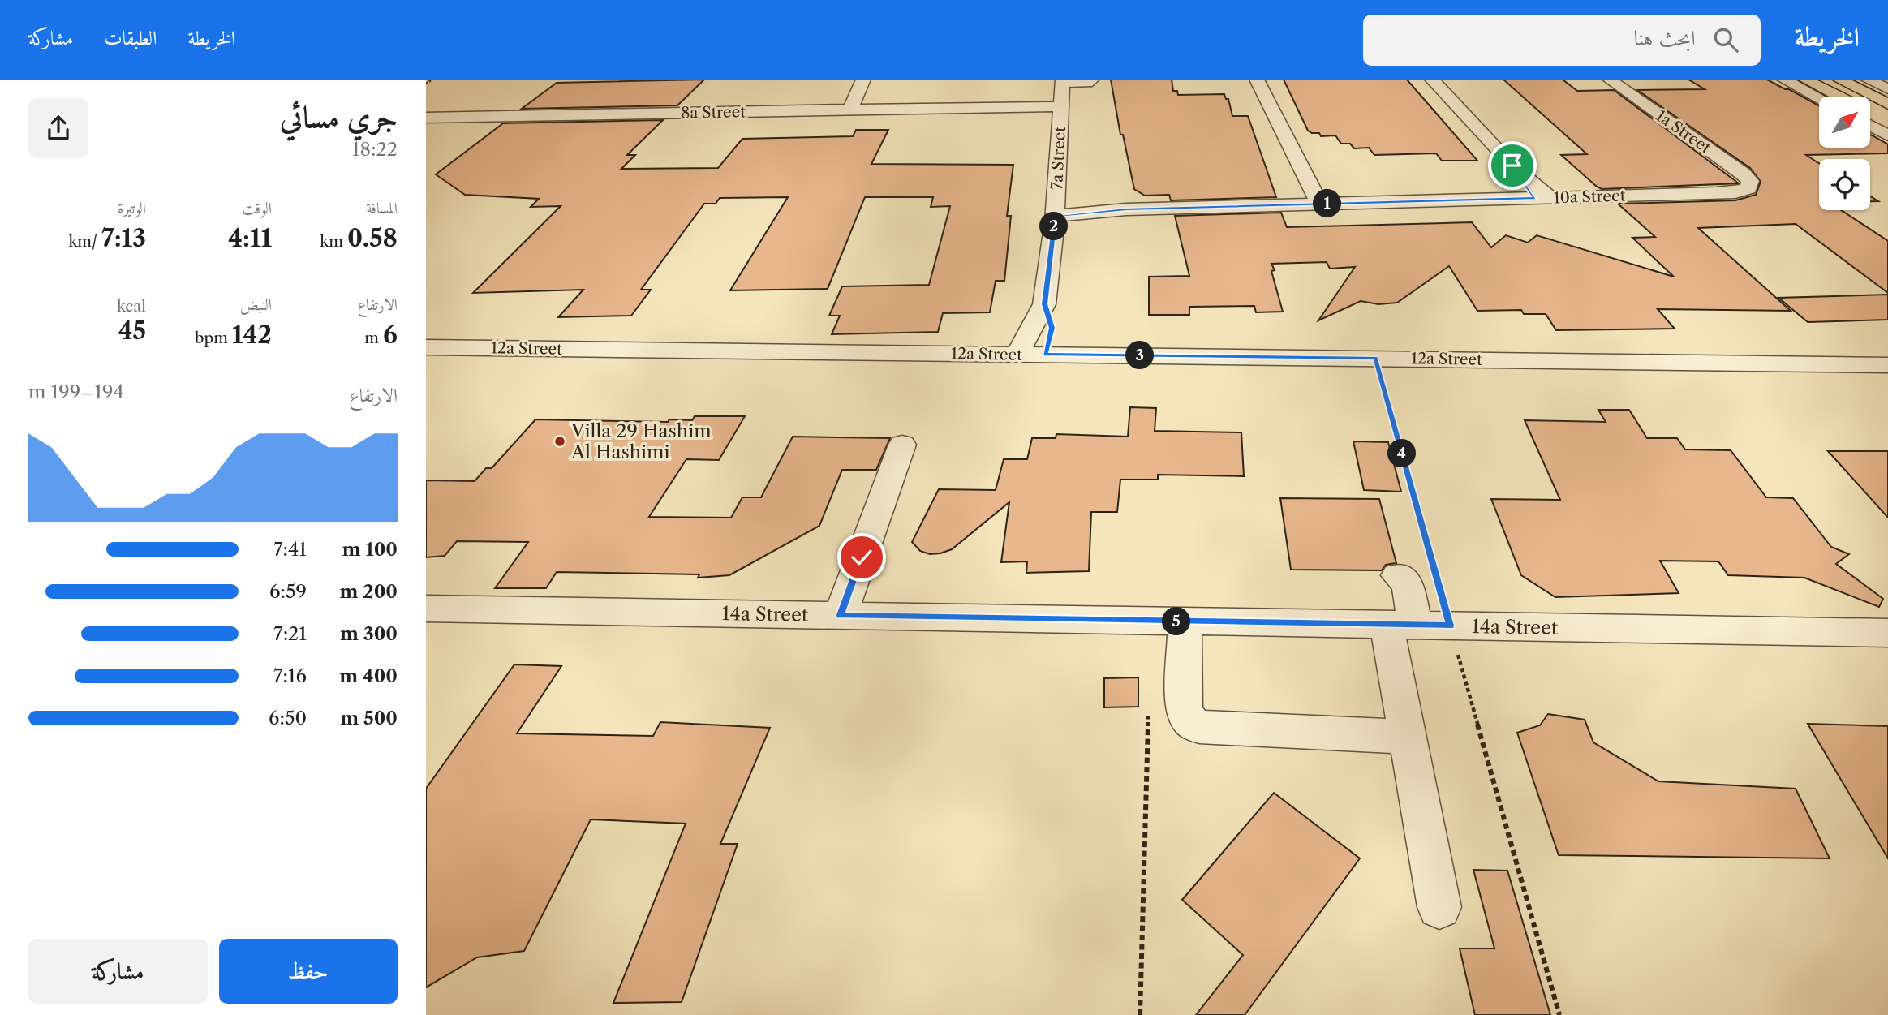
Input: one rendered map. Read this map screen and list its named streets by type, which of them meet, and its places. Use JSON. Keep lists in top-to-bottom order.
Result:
{
  "streets": {
    "street": [
      "8a Street",
      "1a Street",
      "7a Street",
      "10a Street",
      "12a Street",
      "14a Street"
    ]
  },
  "crossings": [
    ["8a Street", "7a Street"],
    ["1a Street", "10a Street"],
    ["7a Street", "10a Street"],
    ["7a Street", "12a Street"]
  ],
  "places": ["Villa 29 Hashim Al Hashimi"],
  "north": "top right",
  "page": {
    "header": "الخريطة",
    "search": "ابحث هنا",
    "nav": ["الخريطة", "الطبقات", "مشاركة"],
    "heading": ["جري مسائي", "18:22"],
    "stats": [
      ["المسافة", "0.58 km"],
      ["الوقت", "4:11"],
      ["الوتيرة", "7:13 /km"],
      ["الارتفاع", "6 m"],
      ["النبض", "142 bpm"],
      ["kcal", "45"]
    ],
    "pins": [
      "1",
      "2",
      "3",
      "4",
      "5"
    ],
    "chart": ["الارتفاع", "194–199 m"],
    "list": [
      {
        "name": "100 m",
        "note": "7:41"
      },
      {
        "name": "200 m",
        "note": "6:59"
      },
      {
        "name": "300 m",
        "note": "7:21"
      },
      {
        "name": "400 m",
        "note": "7:16"
      },
      {
        "name": "500 m",
        "note": "6:50"
      }
    ],
    "buttons": ["حفظ", "مشاركة"]
  }
}
